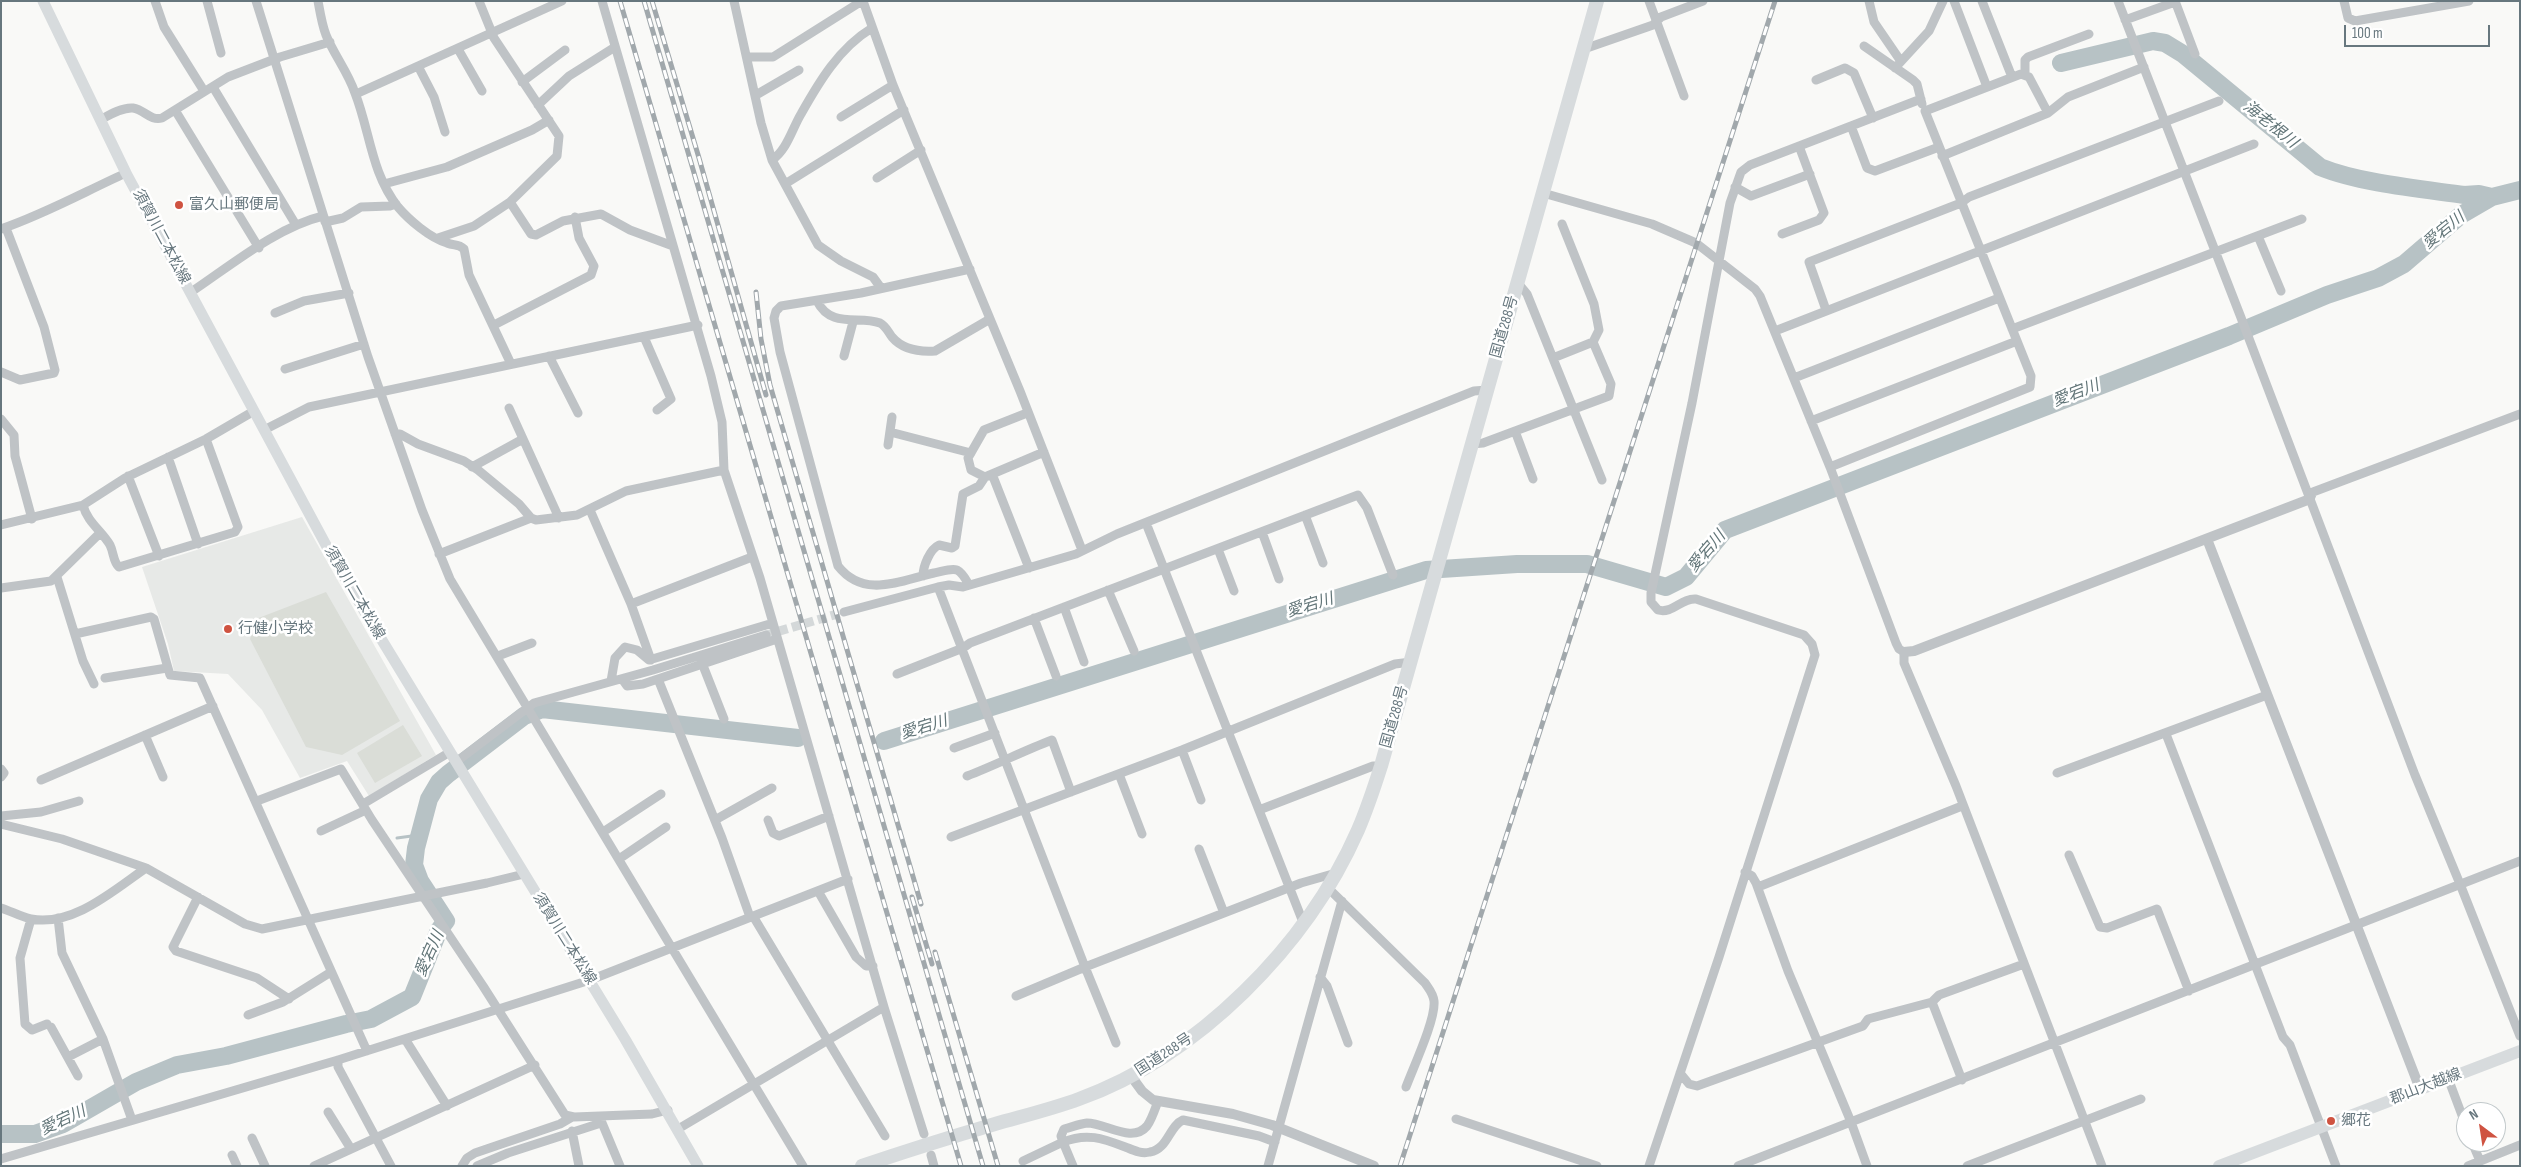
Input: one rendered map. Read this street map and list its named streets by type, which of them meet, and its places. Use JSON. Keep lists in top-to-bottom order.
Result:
{
  "streets": {
    "highway": ["国道288号"],
    "main road": ["須賀川二本松線", "郡山大越線"]
  },
  "water": ["海老根川", "愛宕川"],
  "places": ["富久山郵便局", "行健小学校", "郷花"],
  "scale_bar": "100 m",
  "north": "top left"
}
